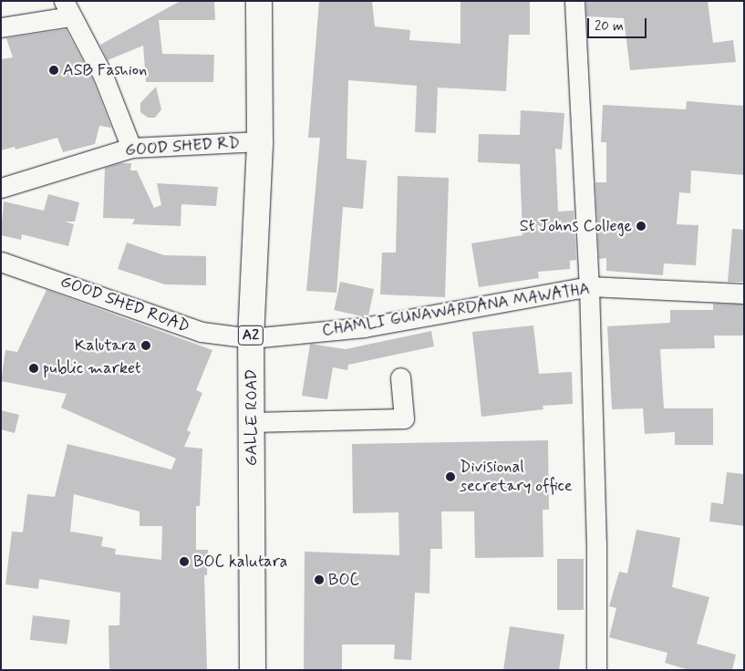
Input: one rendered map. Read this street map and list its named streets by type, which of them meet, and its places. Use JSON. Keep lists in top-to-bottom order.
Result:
{
  "streets": {
    "highway": ["A2", "GALLE ROAD"],
    "street": ["GOOD SHED RD", "GOOD SHED ROAD", "CHAMLI GUNAWARDANA MAWATHA"]
  },
  "crossings": [
    ["GOOD SHED RD", "GALLE ROAD"],
    ["GOOD SHED ROAD", "CHAMLI GUNAWARDANA MAWATHA"],
    ["GOOD SHED ROAD", "GALLE ROAD"],
    ["CHAMLI GUNAWARDANA MAWATHA", "GALLE ROAD"]
  ],
  "places": [
    "ASB Fashion",
    "St Johns College",
    "Kalutara",
    "public market",
    "Divisional secretary office",
    "BOC kalutara",
    "BOC"
  ],
  "scale_bar": "20 m"
}
